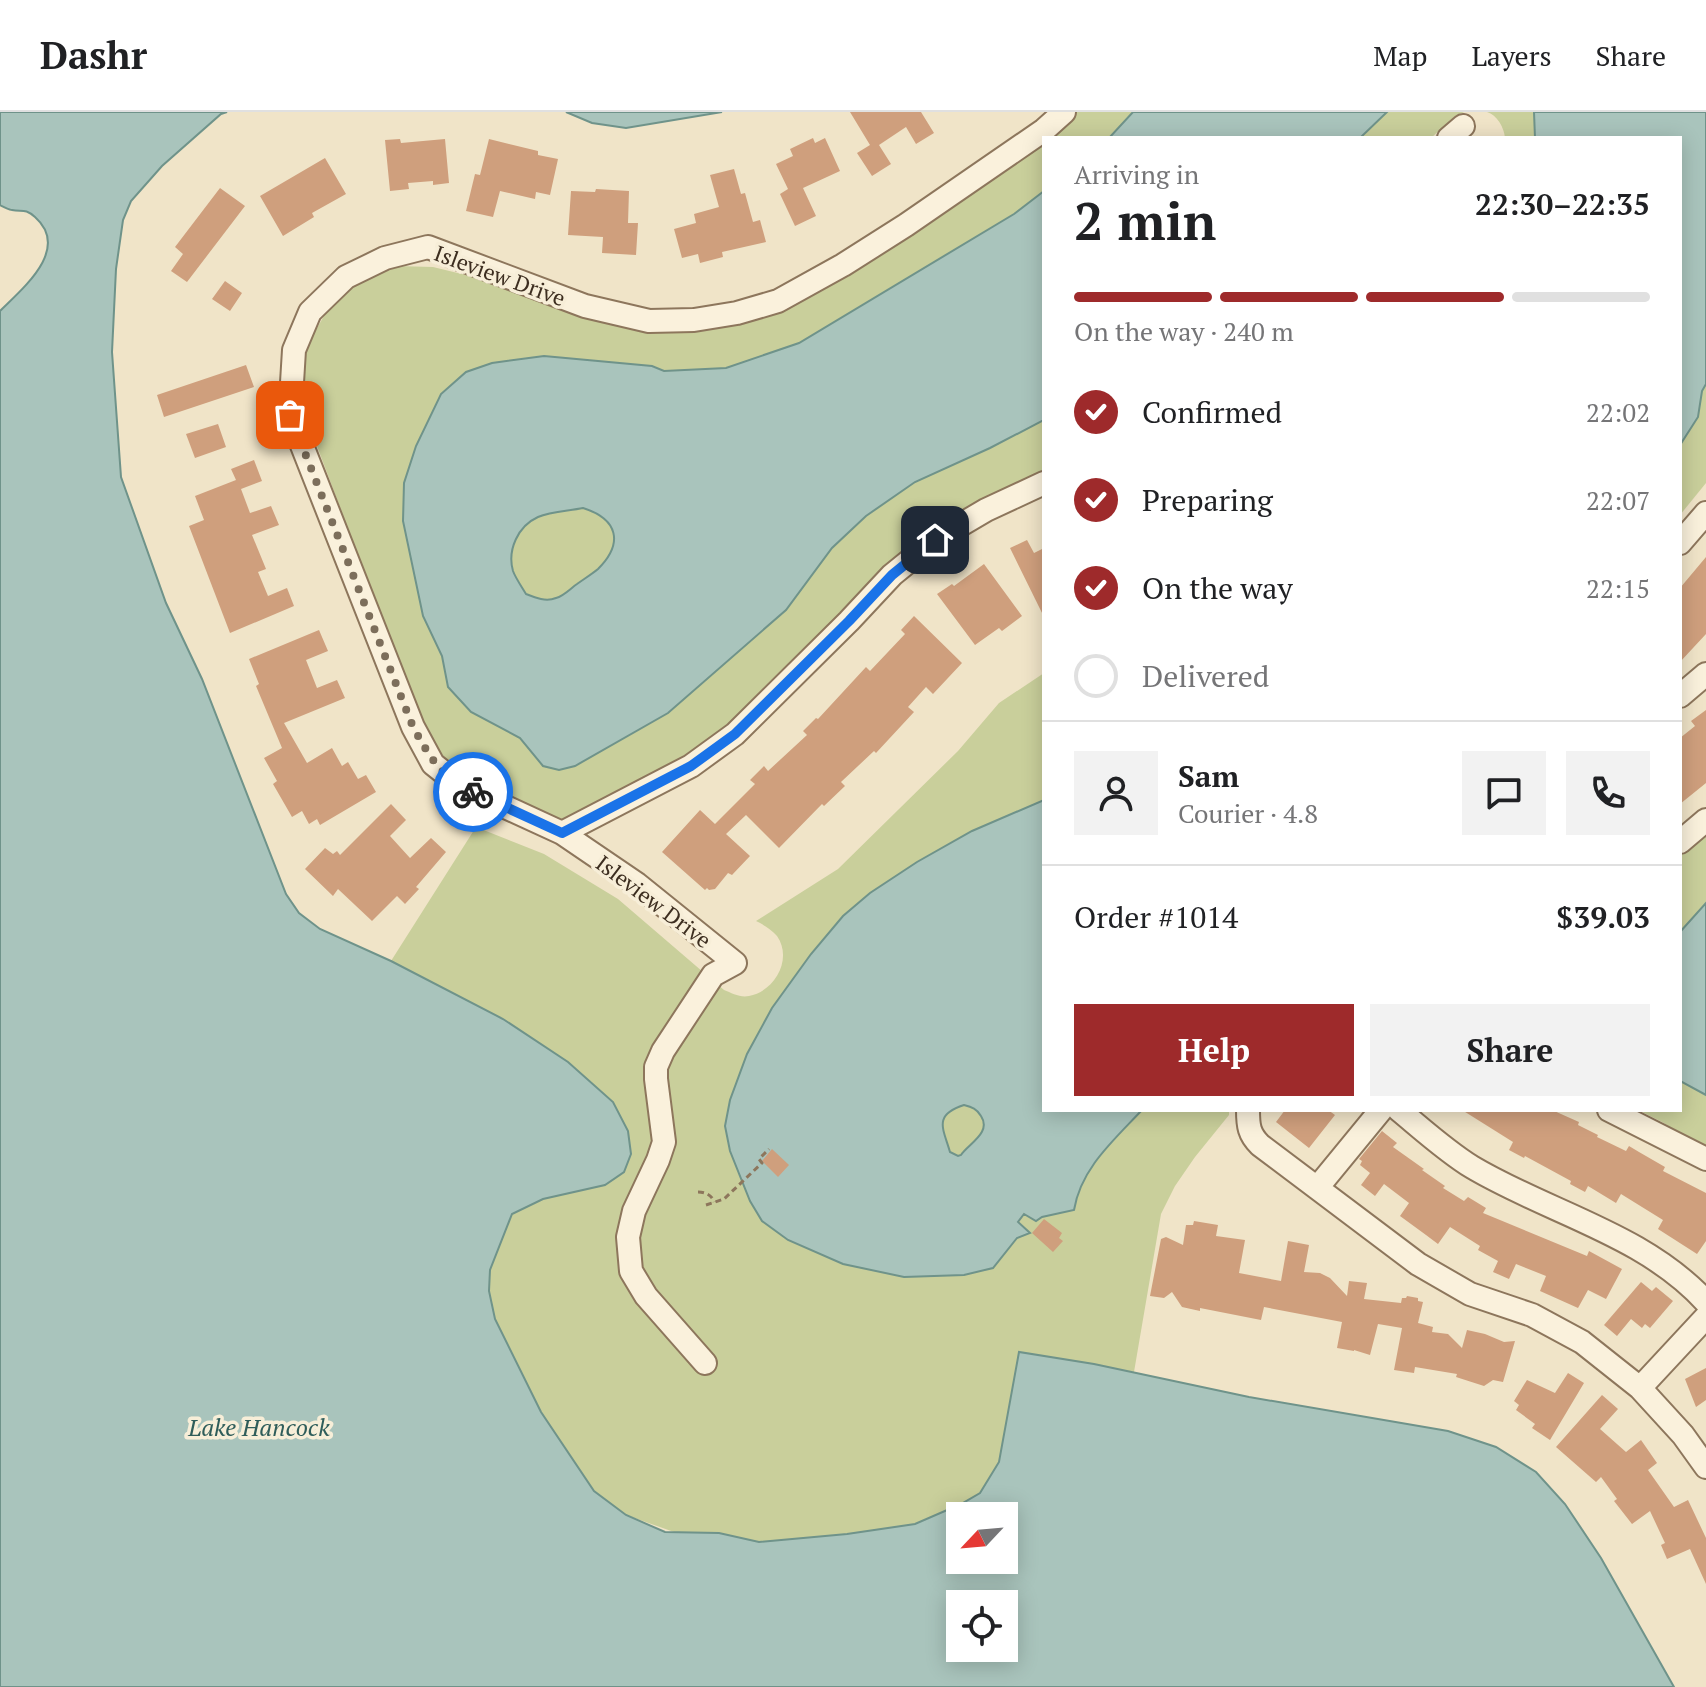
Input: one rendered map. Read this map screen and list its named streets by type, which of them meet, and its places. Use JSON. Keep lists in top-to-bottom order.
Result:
{
  "streets": {
    "street": ["Isleview Drive"]
  },
  "water": ["Lake Hancock"],
  "north": "bottom left",
  "page": {
    "header": "Dashr",
    "nav": ["Map", "Layers", "Share"],
    "heading": ["2 min", "Arriving in", "22:30–22:35"],
    "panel": [
      "Sam",
      "Courier · 4.8",
      "Order #1014",
      "$39.03"
    ],
    "bar": "On the way · 240 m",
    "list": [
      ["Confirmed", "22:02"],
      ["Preparing", "22:07"],
      ["On the way", "22:15"],
      "Delivered"
    ],
    "buttons": ["Help", "Share"]
  }
}
